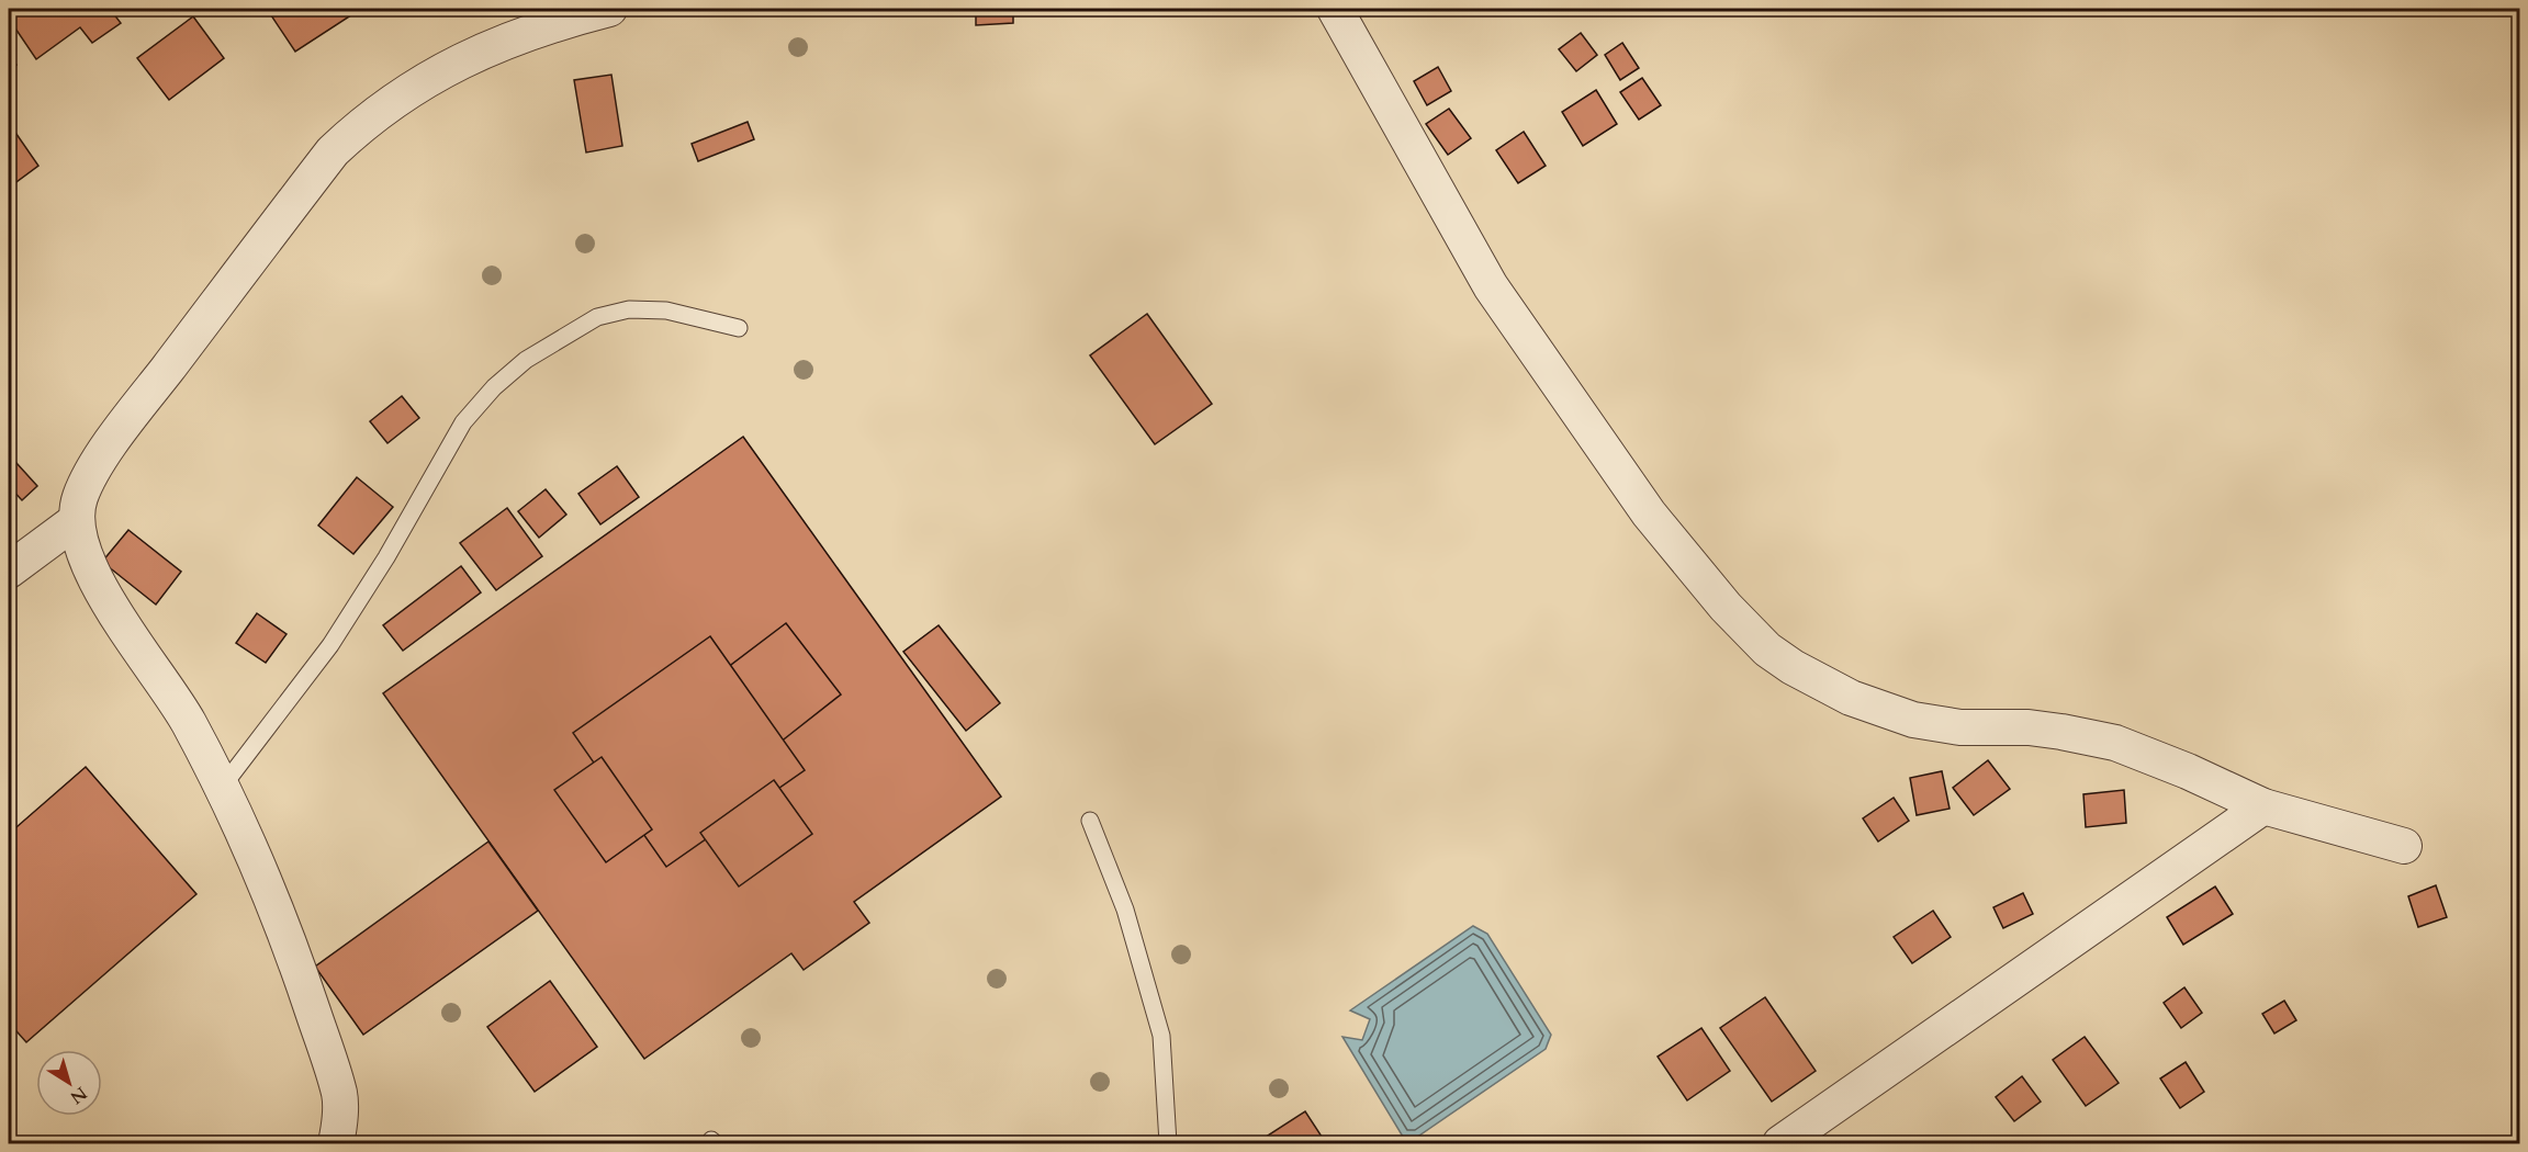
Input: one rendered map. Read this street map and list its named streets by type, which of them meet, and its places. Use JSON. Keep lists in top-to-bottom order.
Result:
{
  "north": "bottom right"
}
